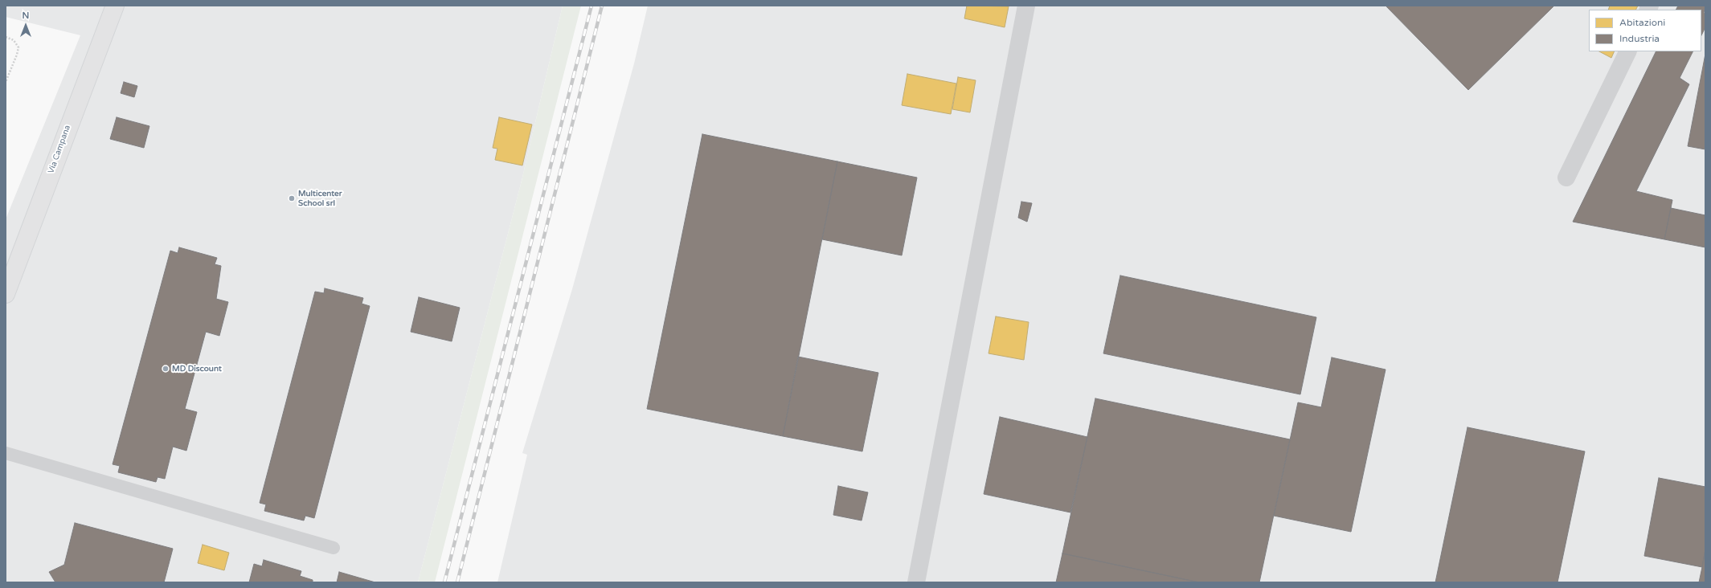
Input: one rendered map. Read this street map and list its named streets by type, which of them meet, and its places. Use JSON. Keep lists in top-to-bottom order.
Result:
{
  "streets": {
    "street": ["Via Campana"]
  },
  "places": ["Multicenter School srl", "MD Discount"],
  "legend": ["Abitazioni", "Industria"],
  "north": "top"
}
